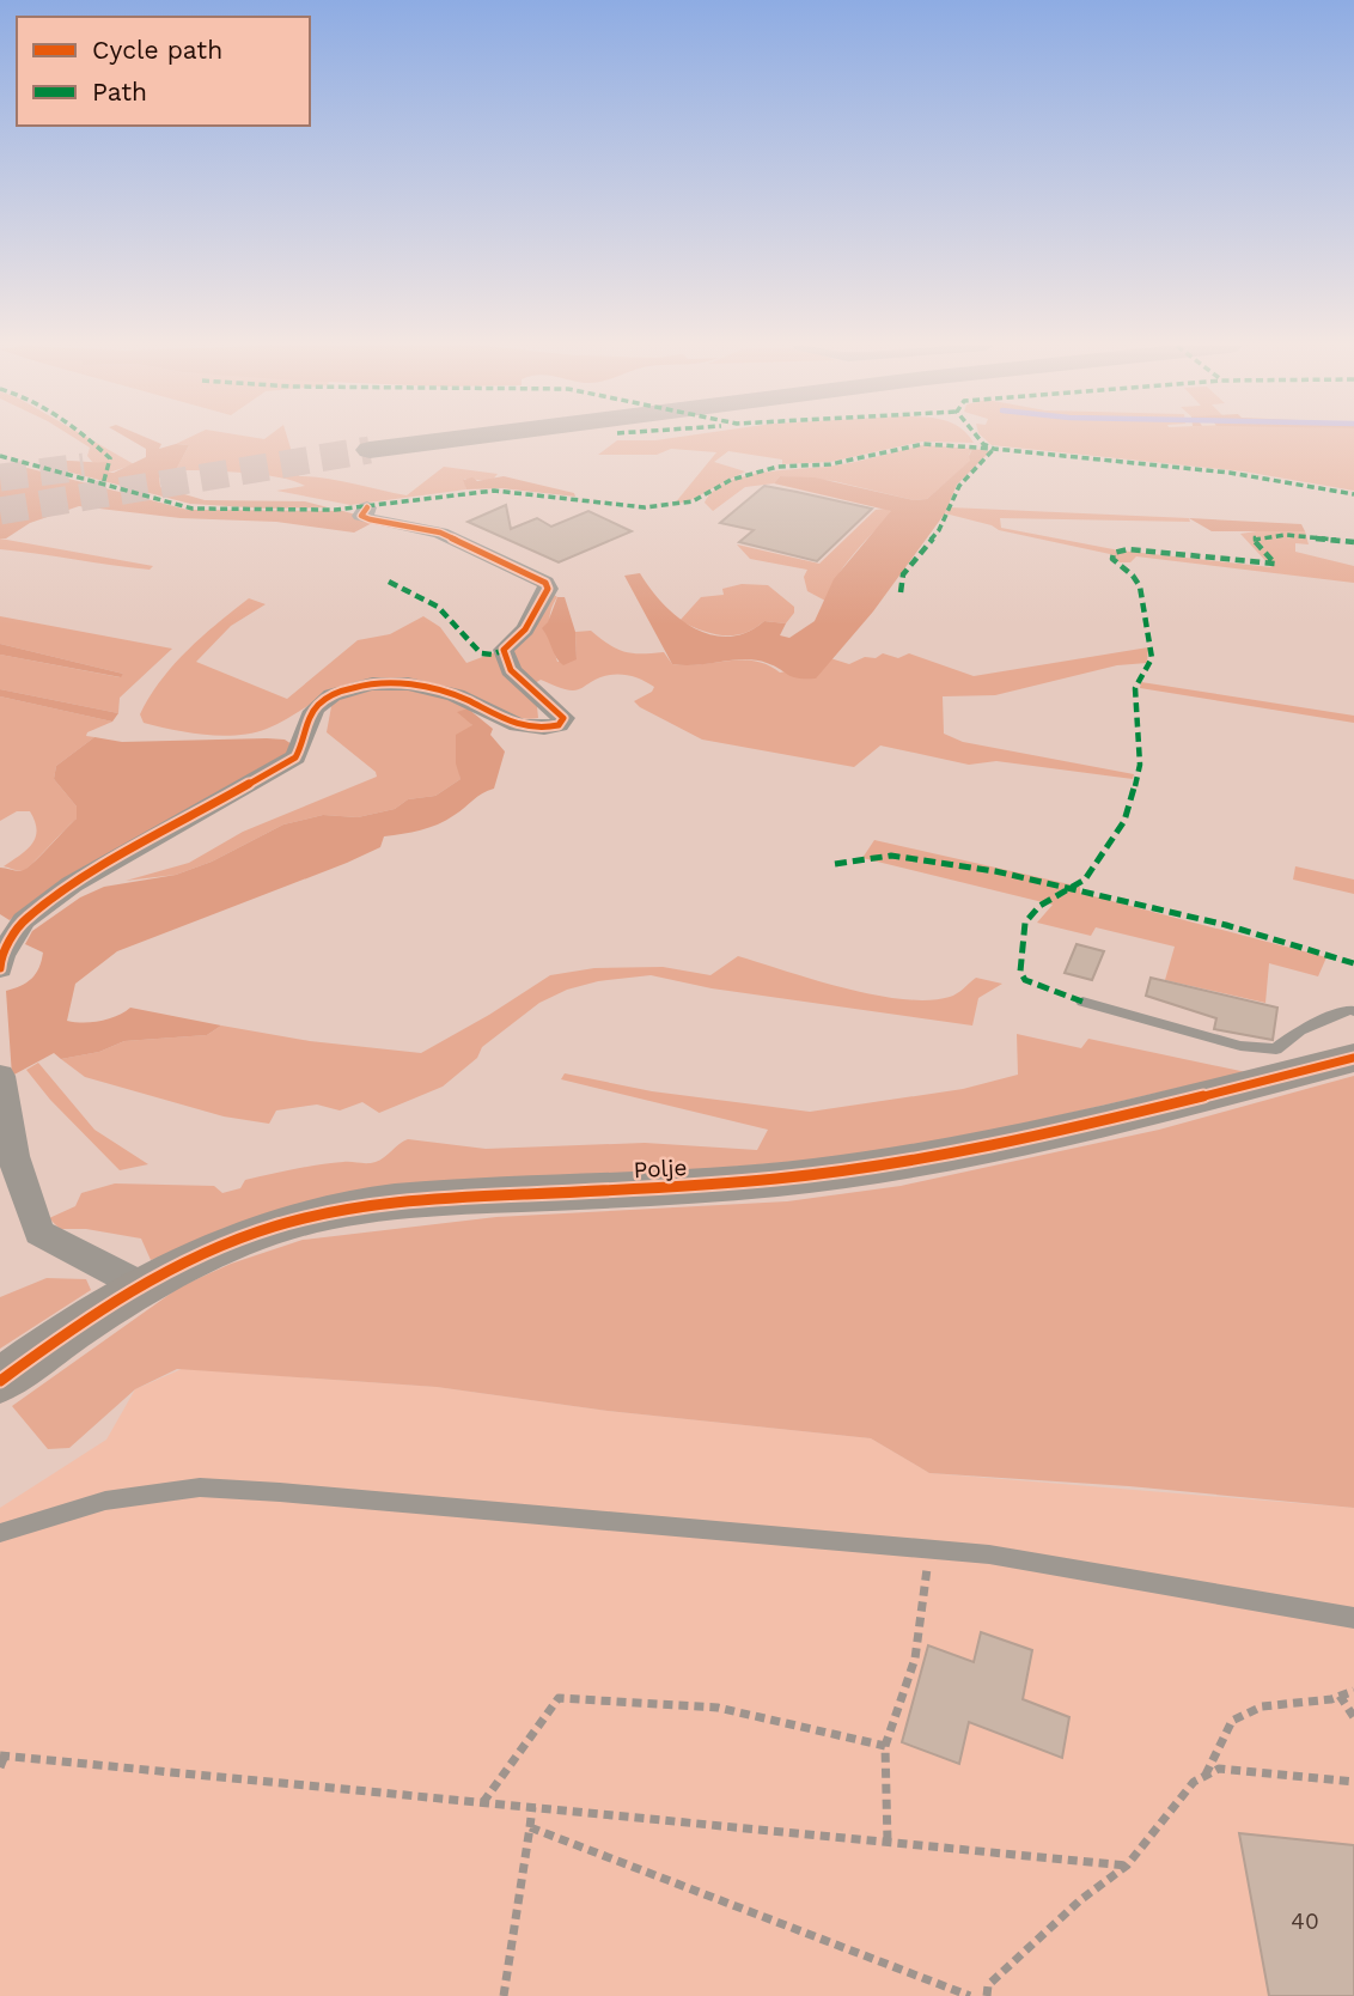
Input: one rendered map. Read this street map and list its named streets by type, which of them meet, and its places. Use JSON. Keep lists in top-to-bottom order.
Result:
{
  "streets": {
    "street": ["Polje"]
  },
  "house_numbers": ["40"],
  "legend": ["Cycle path", "Path"]
}
